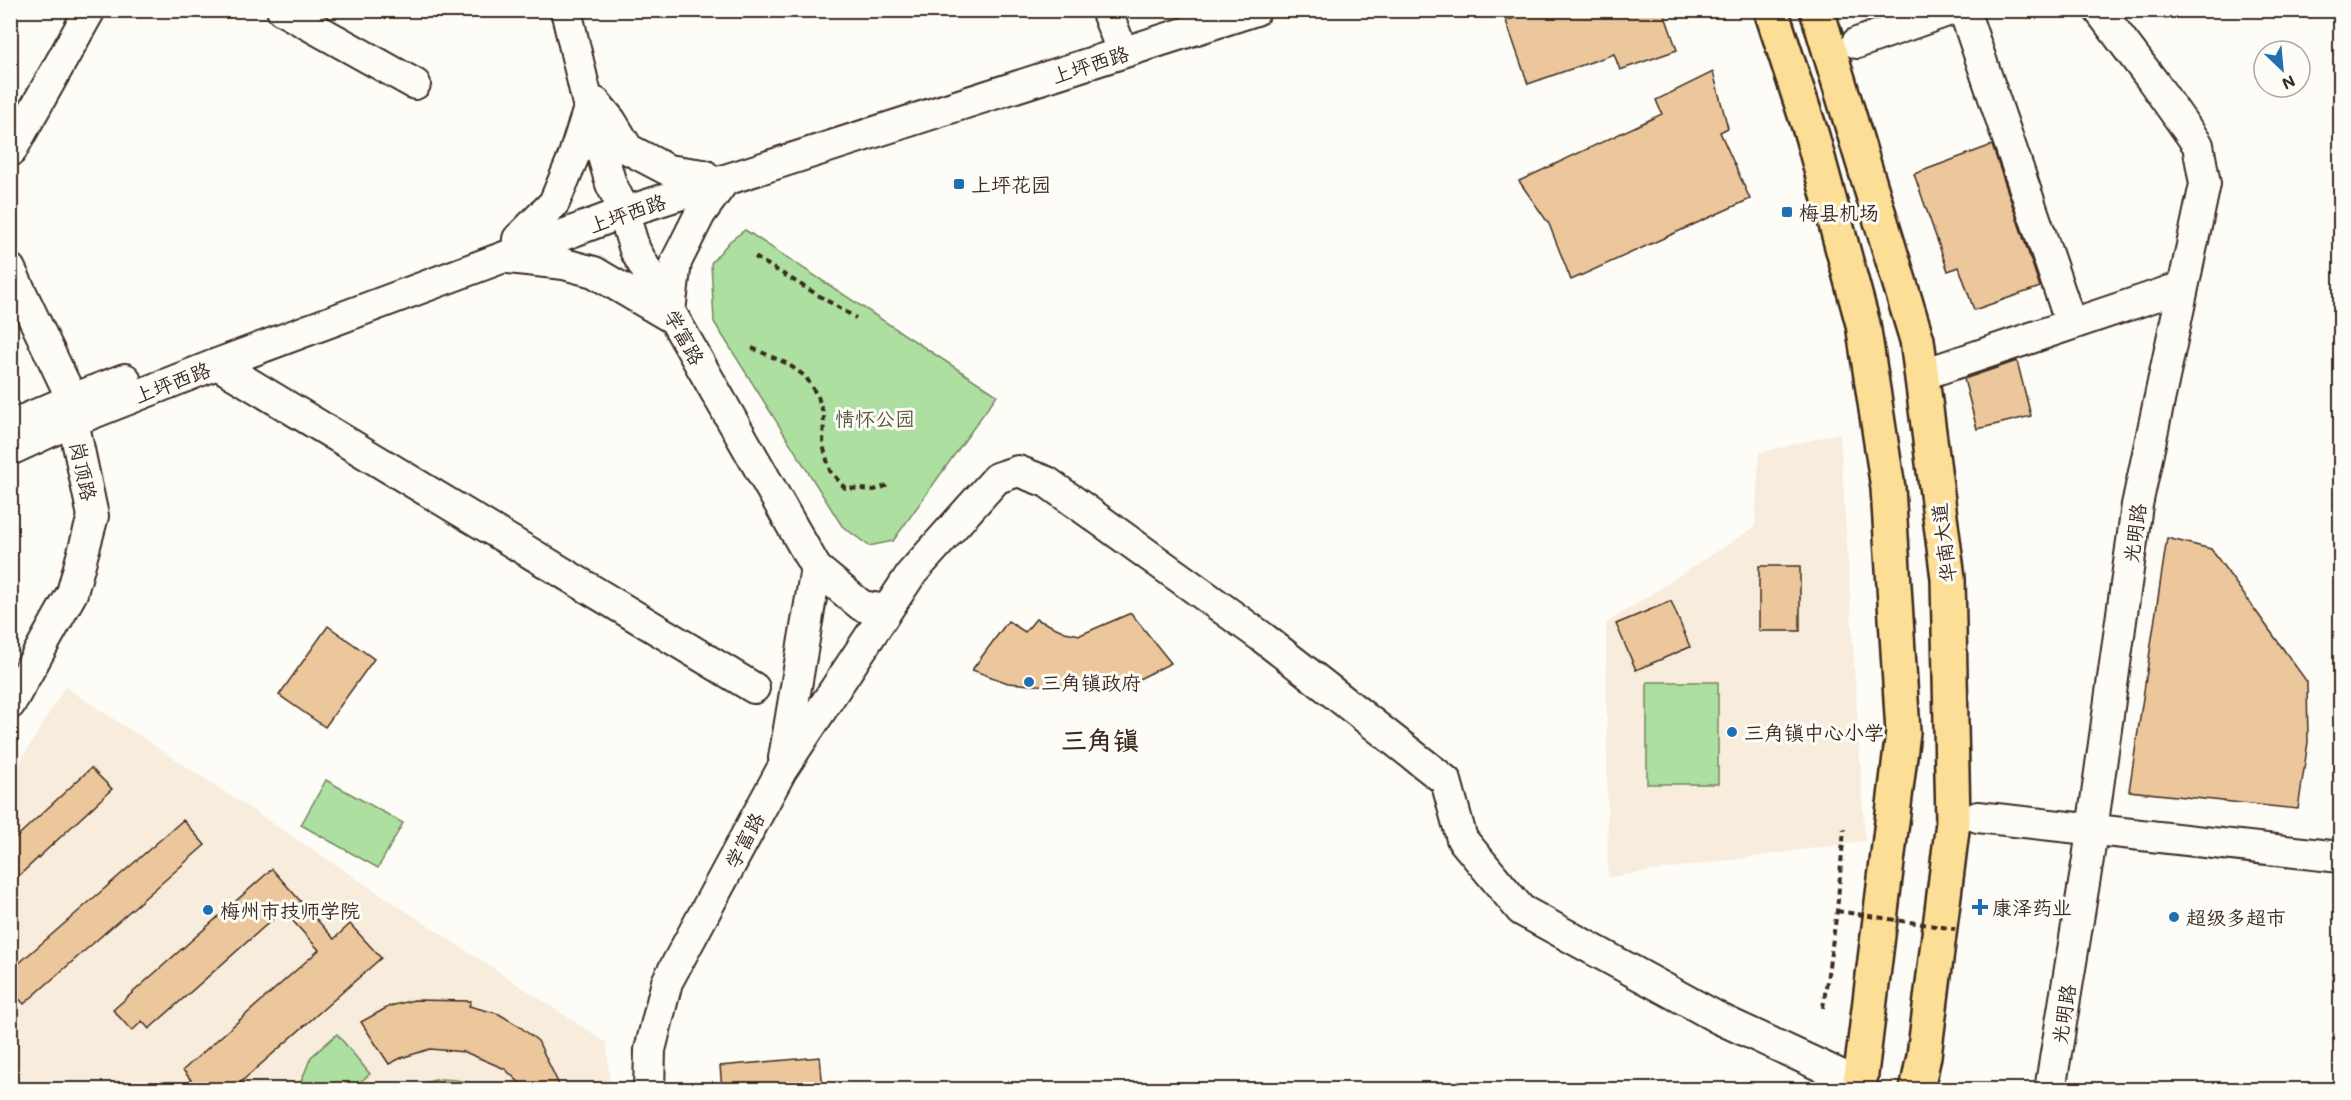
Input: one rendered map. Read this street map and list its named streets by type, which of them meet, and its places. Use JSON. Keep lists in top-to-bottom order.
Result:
{
  "streets": {
    "main road": ["华南大道"],
    "street": [
      "上坪西路",
      "学富路",
      "岗顶路",
      "光明路"
    ]
  },
  "crossings": [
    ["上坪西路", "学富路"],
    ["上坪西路", "岗顶路"]
  ],
  "districts": ["三角镇"],
  "parks": ["情怀公园"],
  "places": {
    "transit": ["上坪花园", "梅县机场"],
    "other": [
      "三角镇政府",
      "三角镇中心小学",
      "梅州市技师学院",
      "超级多超市"
    ],
    "health": ["康泽药业"]
  },
  "north": "bottom right"
}
